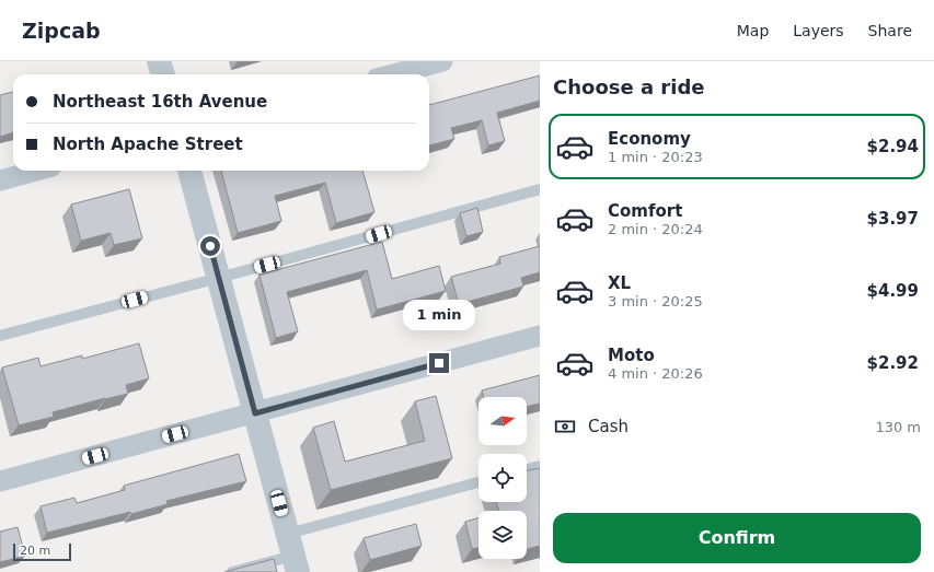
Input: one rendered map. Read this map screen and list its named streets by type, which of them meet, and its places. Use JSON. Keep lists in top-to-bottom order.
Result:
{
  "scale_bar": "20 m",
  "north": "right",
  "page": {
    "header": "Zipcab",
    "nav": ["Map", "Layers", "Share"],
    "heading": "Choose a ride",
    "banner": ["Northeast 16th Avenue", "North Apache Street"],
    "list": [
      {
        "name": "Economy",
        "note": "1 min · 20:23",
        "value": "$2.94"
      },
      {
        "name": "Comfort",
        "note": "2 min · 20:24",
        "value": "$3.97"
      },
      {
        "name": "XL",
        "note": "3 min · 20:25",
        "value": "$4.99"
      },
      {
        "name": "Moto",
        "note": "4 min · 20:26",
        "value": "$2.92"
      }
    ],
    "bubble": "1 min",
    "pay": ["Cash", "130 m"],
    "buttons": "Confirm",
    "scale": "20 m"
  }
}
